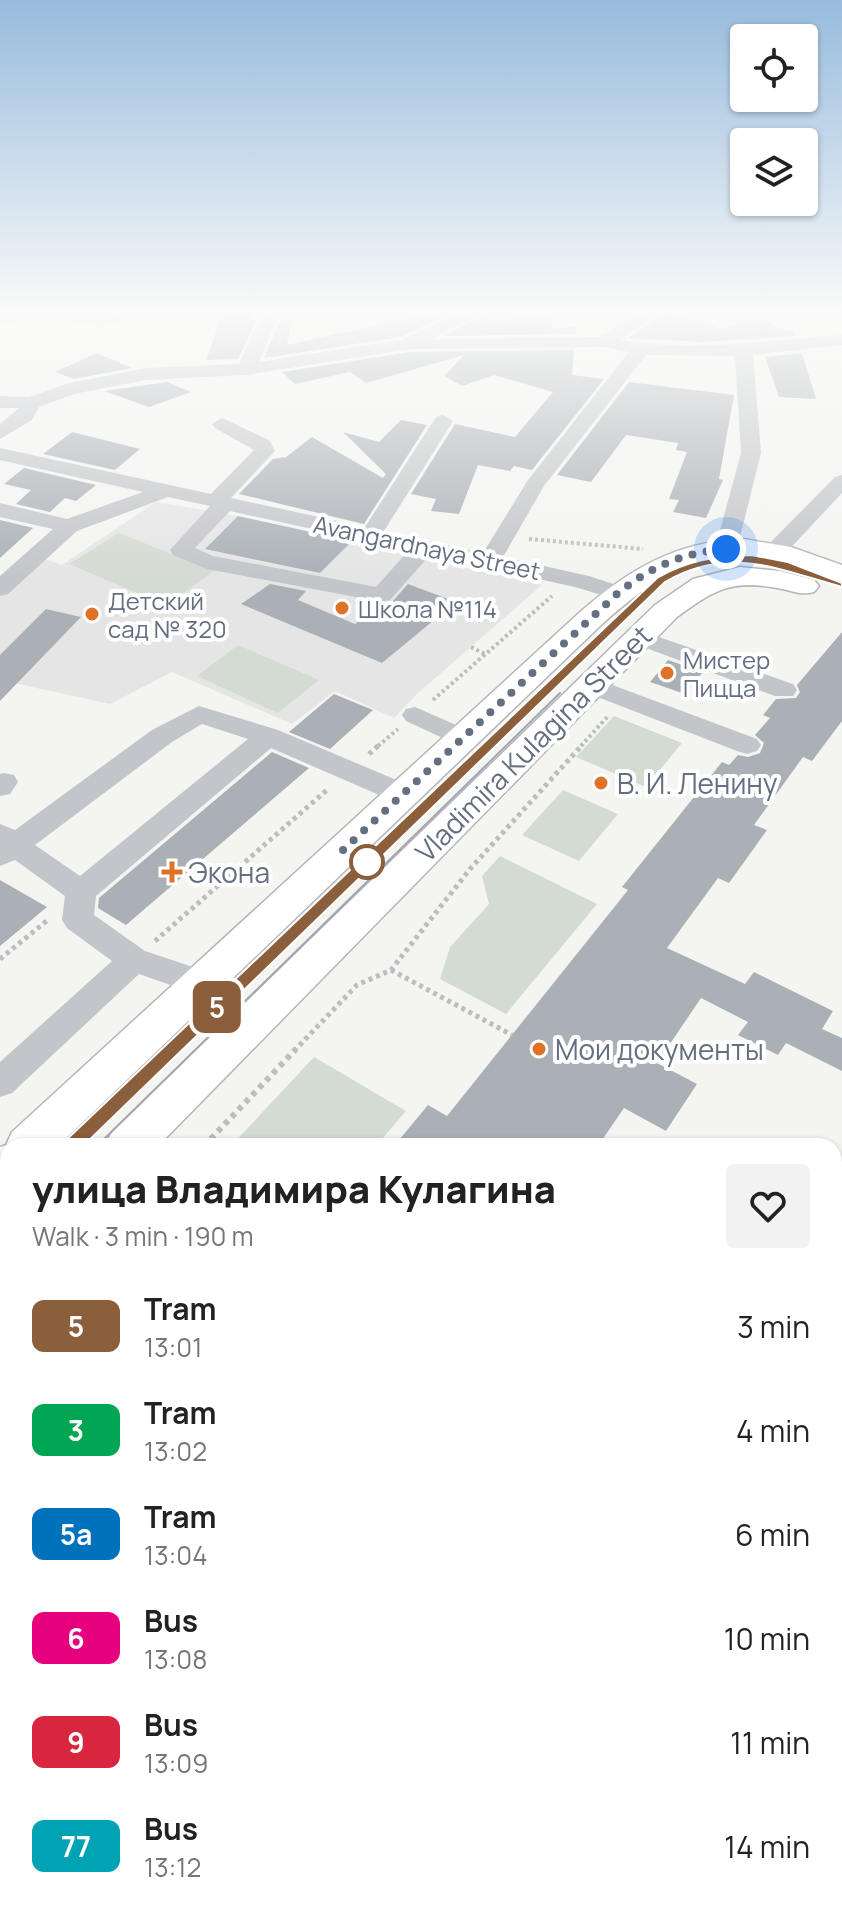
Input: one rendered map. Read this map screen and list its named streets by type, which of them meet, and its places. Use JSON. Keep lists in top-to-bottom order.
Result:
{
  "streets": {
    "main road": ["Vladimira Kulagina Street"],
    "street": ["Avangardnaya Street"]
  },
  "crossings": [
    ["Avangardnaya Street", "Vladimira Kulagina Street"]
  ],
  "places": {
    "other": [
      "Школа №114",
      "Детский сад № 320",
      "Мистер Пицца",
      "В. И. Ленину",
      "Мои документы"
    ],
    "health": ["Экона"]
  },
  "lines": ["tram line 5"],
  "page": {
    "on_map": "5",
    "heading": ["улица Владимира Кулагина", "Walk · 3 min · 190 m"],
    "list": [
      {
        "mark": "5",
        "name": "Tram",
        "note": "13:01",
        "value": "3 min"
      },
      {
        "mark": "3",
        "name": "Tram",
        "note": "13:02",
        "value": "4 min"
      },
      {
        "mark": "5а",
        "name": "Tram",
        "note": "13:04",
        "value": "6 min"
      },
      {
        "mark": "6",
        "name": "Bus",
        "note": "13:08",
        "value": "10 min"
      },
      {
        "mark": "9",
        "name": "Bus",
        "note": "13:09",
        "value": "11 min"
      },
      {
        "mark": "77",
        "name": "Bus",
        "note": "13:12",
        "value": "14 min"
      }
    ]
  }
}
